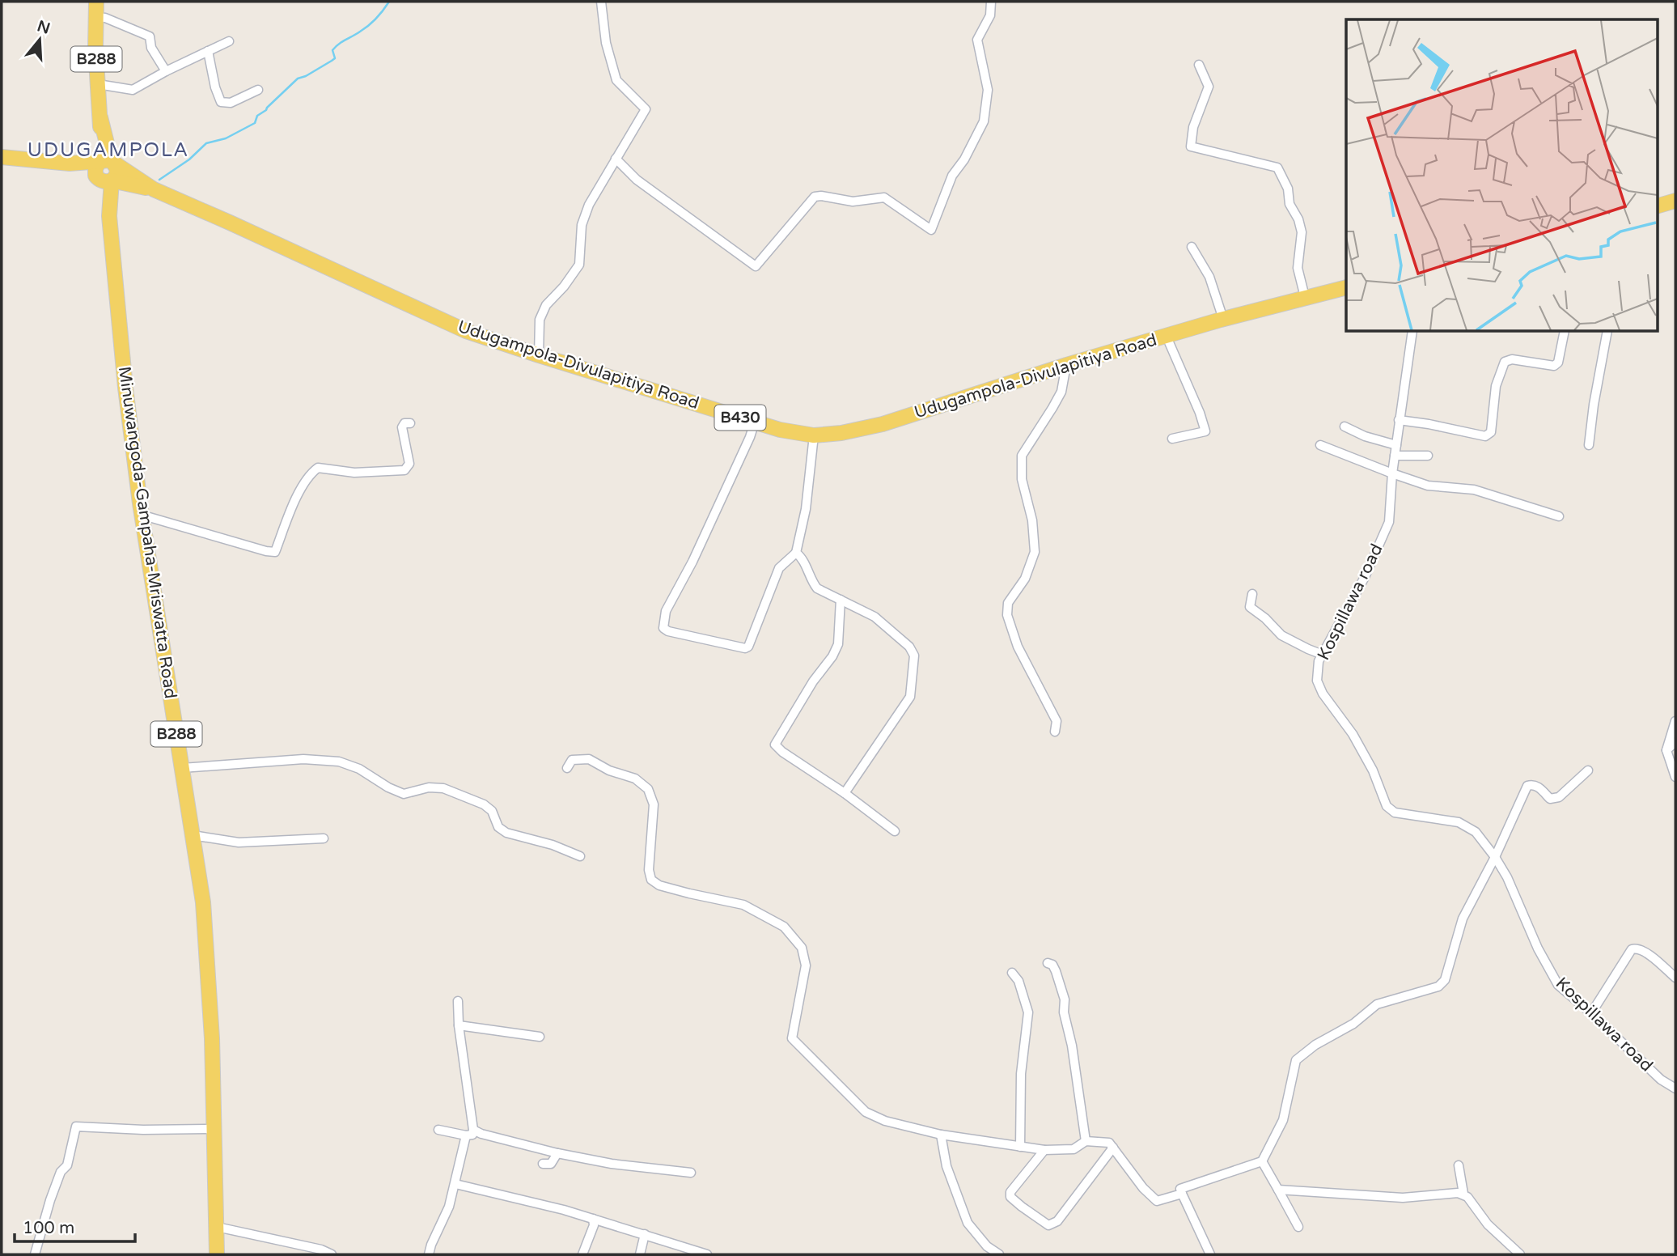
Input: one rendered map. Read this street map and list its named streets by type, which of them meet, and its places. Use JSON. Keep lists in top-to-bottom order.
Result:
{
  "streets": {
    "main road": [
      "B288",
      "Udugampola-Divulapitiya Road",
      "B430",
      "Minuwangoda-Gampaha-Mriswatta Road"
    ],
    "street": ["Kospillawa road"]
  },
  "crossings": [
    ["B288", "Udugampola-Divulapitiya Road"],
    ["B288", "Minuwangoda-Gampaha-Mriswatta Road"],
    ["Udugampola-Divulapitiya Road", "Minuwangoda-Gampaha-Mriswatta Road"]
  ],
  "districts": ["UDUGAMPOLA"],
  "scale_bar": "100 m",
  "north": "top"
}
